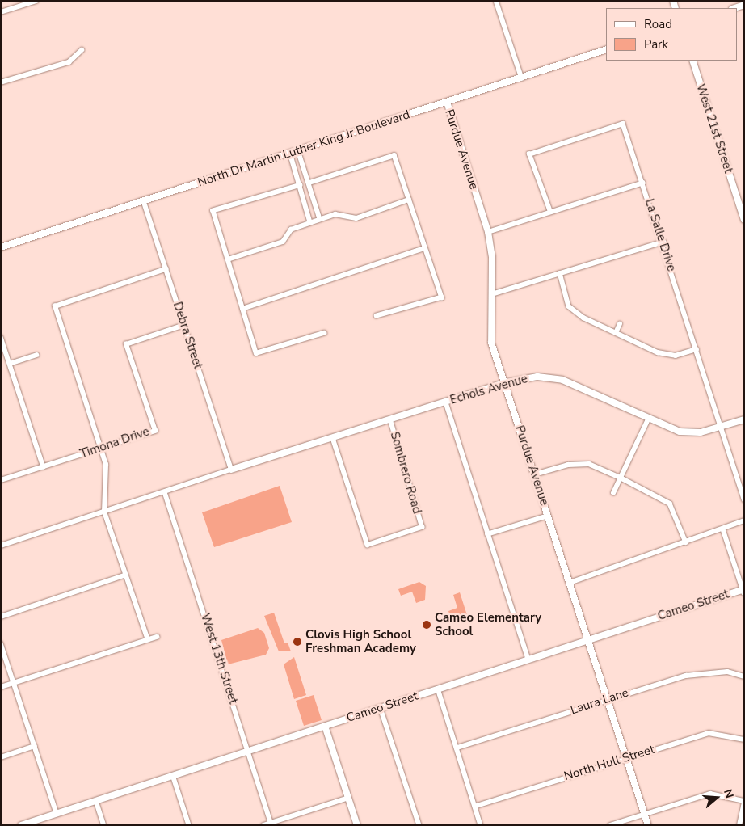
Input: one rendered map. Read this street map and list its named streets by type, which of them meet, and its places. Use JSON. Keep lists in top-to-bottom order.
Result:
{
  "streets": {
    "street": [
      "West 21st Street",
      "North Dr Martin Luther King Jr Boulevard",
      "Purdue Avenue",
      "La Salle Drive",
      "Debra Street",
      "Echols Avenue",
      "Timona Drive",
      "Sombrero Road",
      "Cameo Street",
      "West 13th Street",
      "Laura Lane",
      "North Hull Street"
    ]
  },
  "crossings": [
    ["North Dr Martin Luther King Jr Boulevard", "Purdue Avenue"],
    ["North Dr Martin Luther King Jr Boulevard", "Debra Street"],
    ["Purdue Avenue", "Echols Avenue"],
    ["Purdue Avenue", "Cameo Street"],
    ["Purdue Avenue", "Laura Lane"],
    ["Purdue Avenue", "North Hull Street"],
    ["La Salle Drive", "Echols Avenue"],
    ["Debra Street", "Echols Avenue"],
    ["Debra Street", "Timona Drive"],
    ["Echols Avenue", "Sombrero Road"],
    ["Cameo Street", "West 13th Street"]
  ],
  "places": ["Cameo Elementary School", "Clovis High School Freshman Academy"],
  "legend": ["Road", "Park"],
  "north": "right"
}
